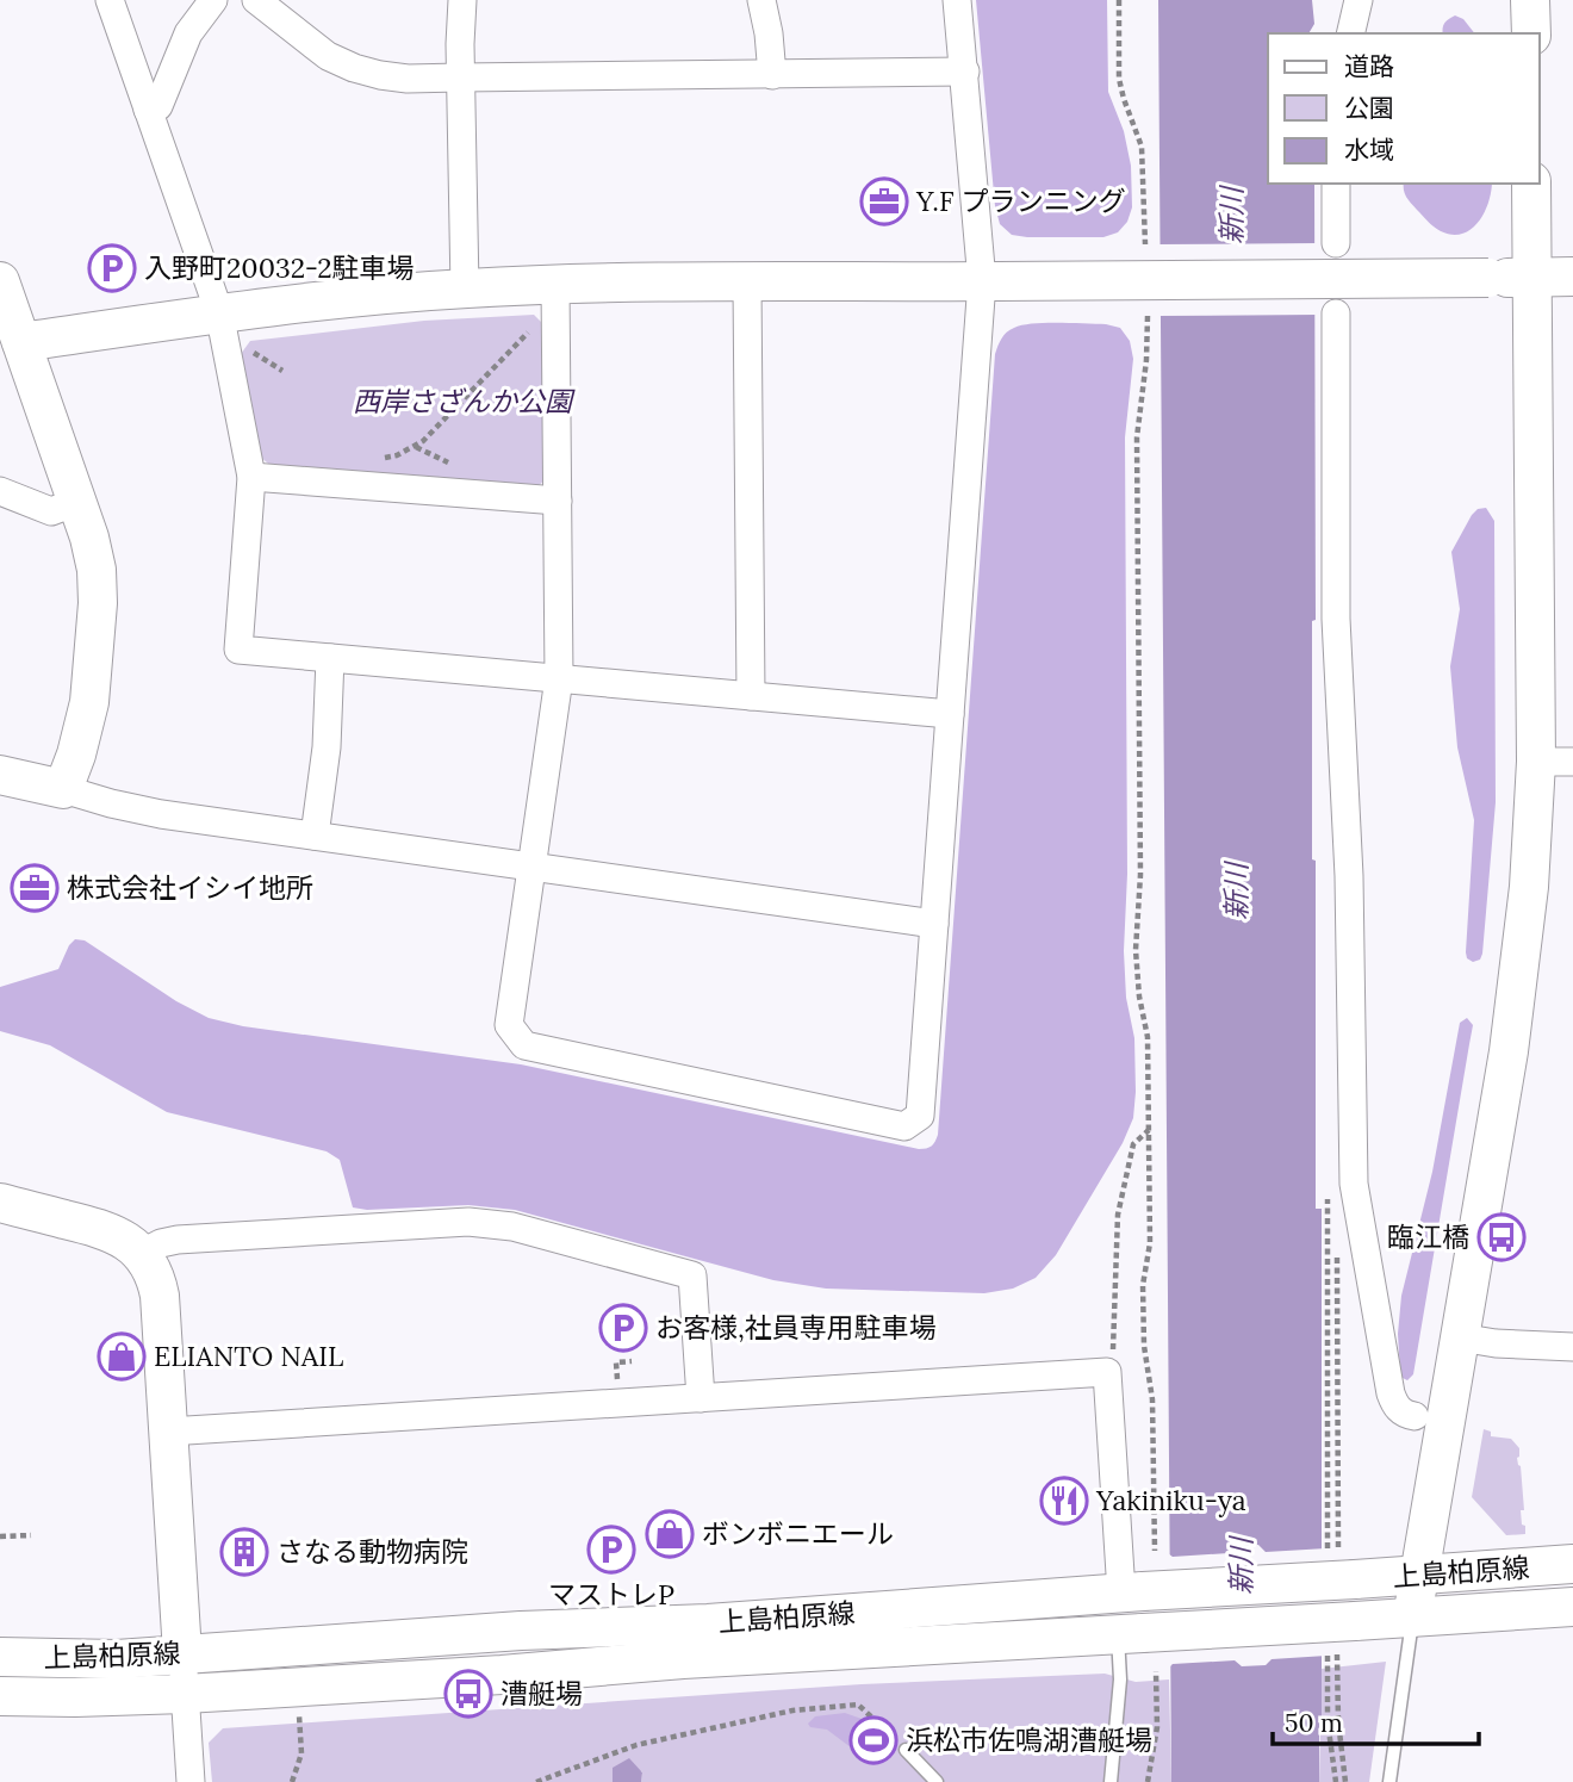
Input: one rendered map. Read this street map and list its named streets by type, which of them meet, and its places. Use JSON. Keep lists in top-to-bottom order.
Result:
{
  "streets": {
    "street": ["上島柏原線"]
  },
  "water": ["新川"],
  "parks": ["西岸さざんか公園"],
  "places": {
    "office": ["Y.F プランニング", "株式会社イシイ地所"],
    "parking": ["入野町20032-2駐車場", "お客様,社員専用駐車場", "マストレP"],
    "bus stop": ["臨江橋", "漕艇場"],
    "shop": ["ELIANTO NAIL", "ボンボニエール"],
    "restaurant": ["Yakiniku-ya"],
    "building": ["さなる動物病院"],
    "sports": ["浜松市佐鳴湖漕艇場"]
  },
  "legend": ["道路", "公園", "水域"],
  "scale_bar": "50 m"
}
